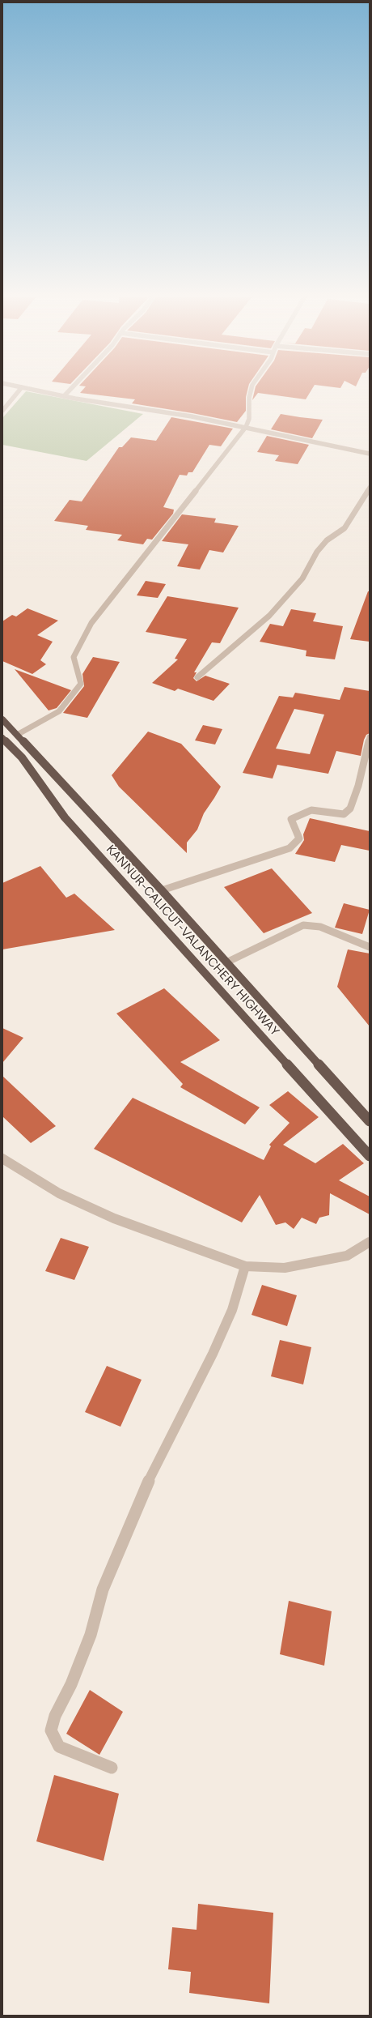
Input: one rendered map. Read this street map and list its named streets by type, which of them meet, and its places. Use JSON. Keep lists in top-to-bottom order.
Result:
{
  "streets": {
    "highway": ["KANNUR-CALICUT-VALANCHERY HIGHWAY"]
  }
}
